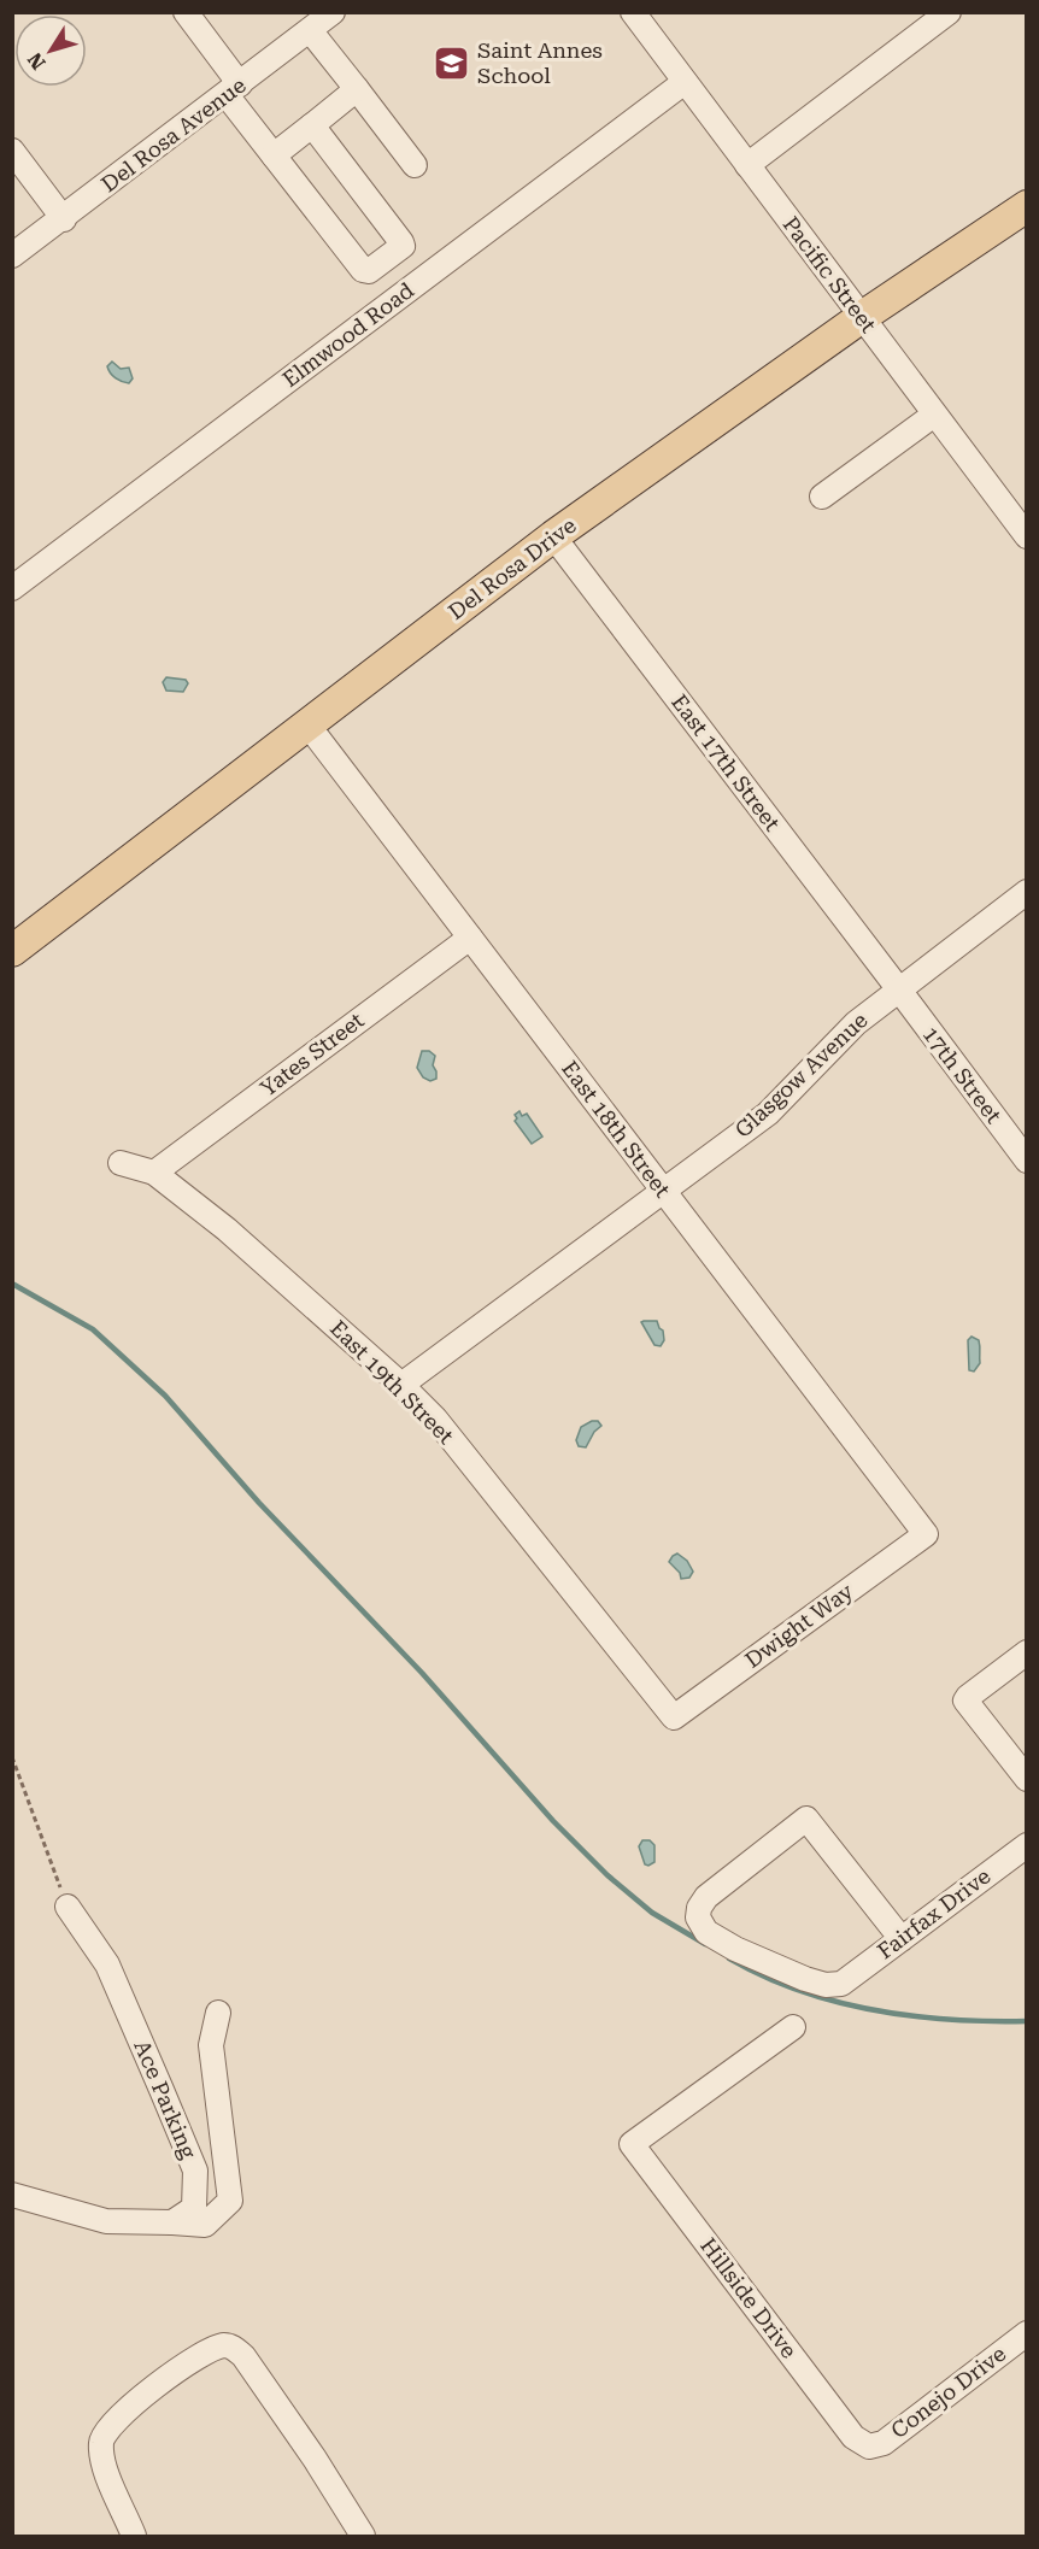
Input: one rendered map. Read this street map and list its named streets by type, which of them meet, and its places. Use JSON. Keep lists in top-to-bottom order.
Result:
{
  "streets": {
    "main road": ["Del Rosa Drive"],
    "street": [
      "Del Rosa Avenue",
      "Pacific Street",
      "Elmwood Road",
      "East 17th Street",
      "Yates Street",
      "Glasgow Avenue",
      "17th Street",
      "East 18th Street",
      "East 19th Street",
      "Dwight Way",
      "Fairfax Drive",
      "Ace Parking",
      "Hillside Drive",
      "Conejo Drive"
    ]
  },
  "crossings": [
    ["Pacific Street", "Elmwood Road"],
    ["Pacific Street", "Del Rosa Drive"],
    ["Del Rosa Drive", "East 17th Street"],
    ["Del Rosa Drive", "East 18th Street"],
    ["East 17th Street", "Glasgow Avenue"],
    ["East 17th Street", "17th Street"],
    ["Yates Street", "East 18th Street"],
    ["Yates Street", "East 19th Street"],
    ["Glasgow Avenue", "17th Street"],
    ["Glasgow Avenue", "East 18th Street"],
    ["Glasgow Avenue", "East 19th Street"],
    ["East 18th Street", "Dwight Way"],
    ["East 19th Street", "Dwight Way"],
    ["Hillside Drive", "Conejo Drive"]
  ],
  "places": {
    "school or university": ["Saint Annes School"]
  },
  "north": "bottom left"
}
